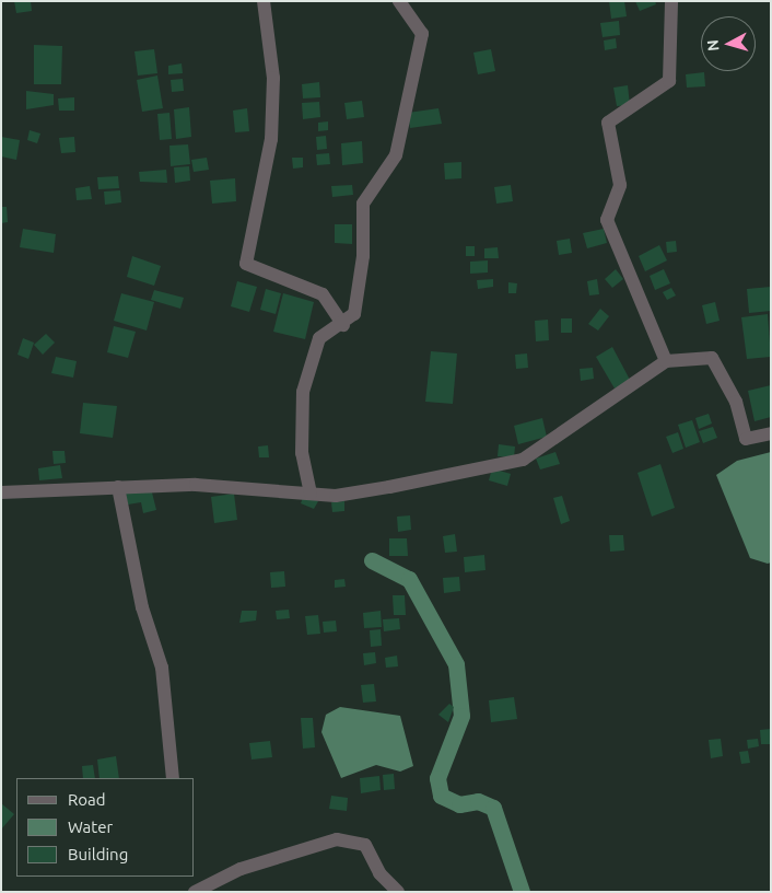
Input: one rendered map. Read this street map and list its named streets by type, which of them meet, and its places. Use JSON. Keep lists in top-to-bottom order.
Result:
{
  "legend": ["Road", "Water", "Building"],
  "north": "left"
}
